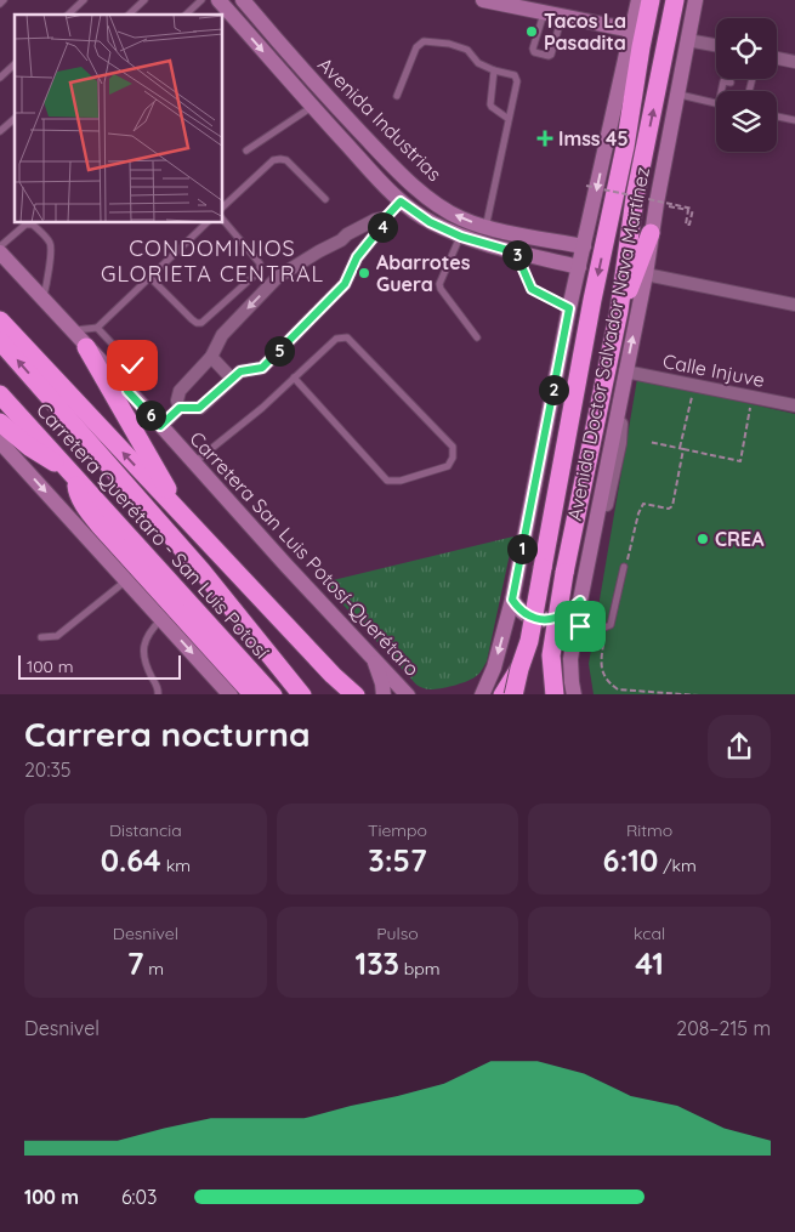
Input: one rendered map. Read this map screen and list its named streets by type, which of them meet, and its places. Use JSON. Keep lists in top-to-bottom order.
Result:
{
  "streets": {
    "highway": ["Avenida Doctor Salvador Nava Martínez", "Carretera Querétaro - San Luis Potosí"],
    "main road": ["Avenida Industrias", "Carretera San Luis Potosí-Querétaro"],
    "street": ["Calle Injuve"]
  },
  "crossings": [
    ["Avenida Industrias", "Avenida Doctor Salvador Nava Martínez"],
    ["Avenida Doctor Salvador Nava Martínez", "Calle Injuve"]
  ],
  "districts": ["CONDOMINIOS GLORIETA CENTRAL"],
  "places": {
    "other": ["Tacos La Pasadita", "Abarrotes Guera", "CREA"],
    "health": ["Imss 45"]
  },
  "scale_bar": "100 m",
  "page": {
    "pins": [
      "4",
      "3",
      "5",
      "2",
      "6",
      "1"
    ],
    "scale": "100 m",
    "heading": ["Carrera nocturna", "20:35"],
    "stats": [
      ["Distancia", "0.64 km"],
      ["Tiempo", "3:57"],
      ["Ritmo", "6:10 /km"],
      ["Desnivel", "7 m"],
      ["Pulso", "133 bpm"],
      ["kcal", "41"]
    ],
    "chart": ["Desnivel", "208–215 m"],
    "list": [
      {
        "name": "100 m",
        "note": "6:03"
      }
    ]
  }
}
